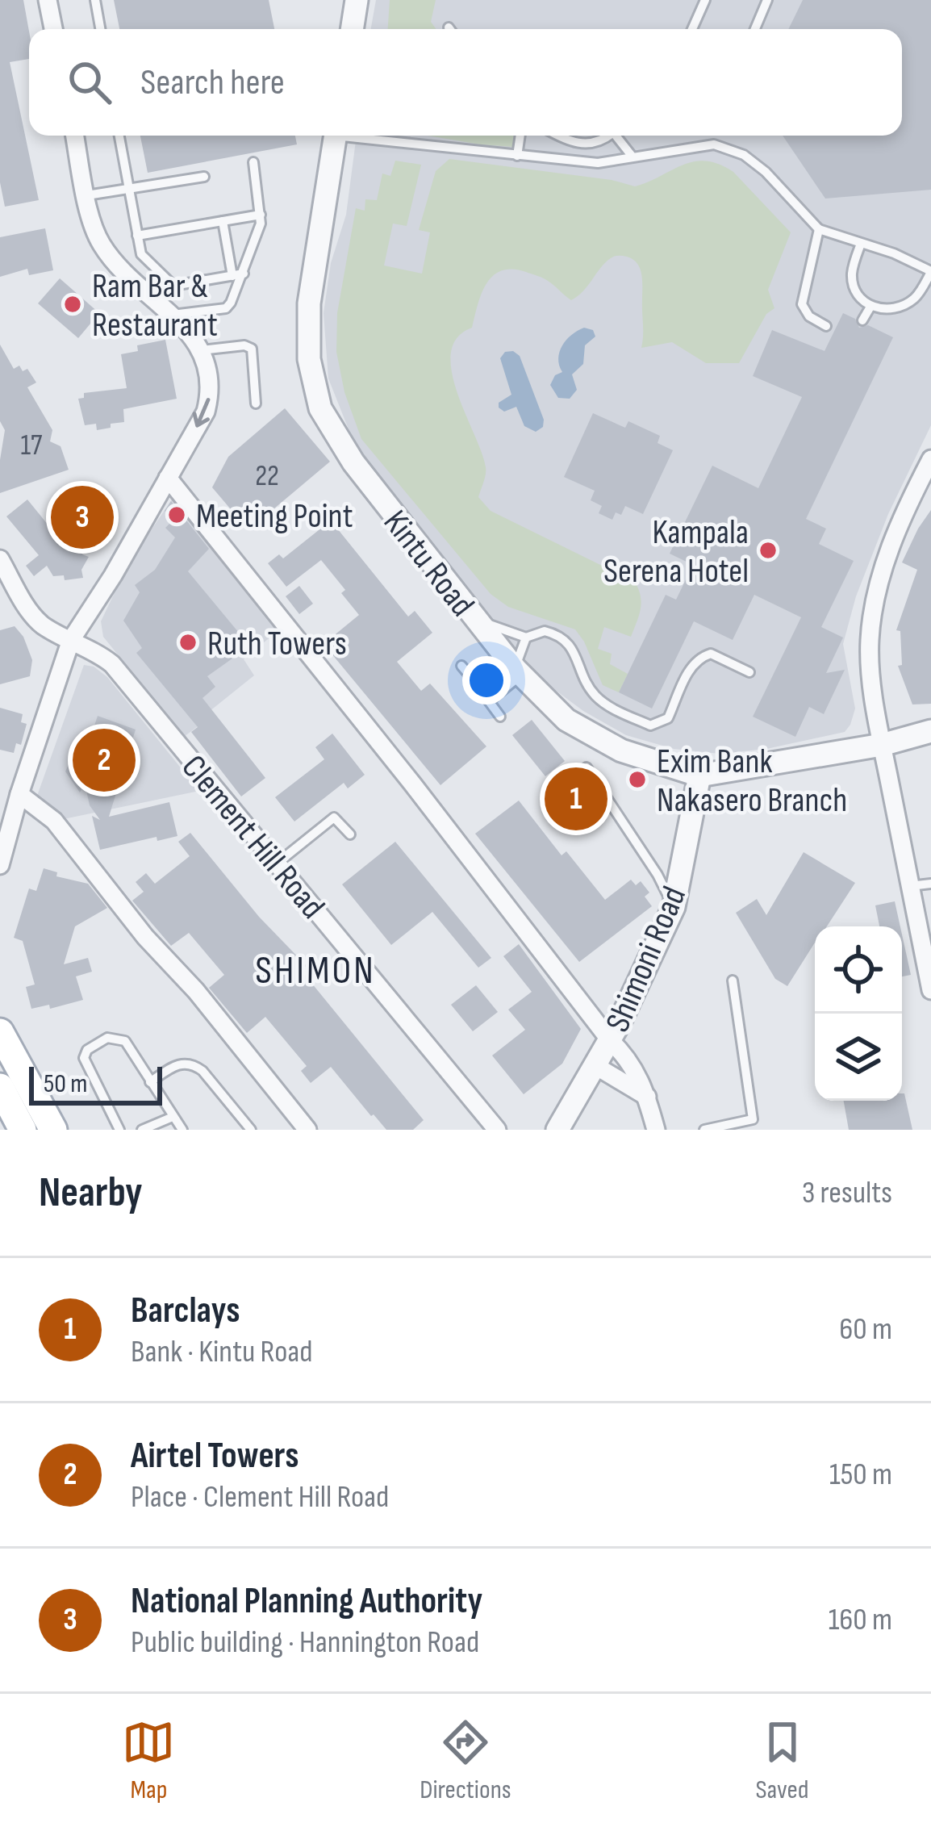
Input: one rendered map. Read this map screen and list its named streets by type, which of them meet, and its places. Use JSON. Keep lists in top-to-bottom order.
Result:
{
  "streets": {
    "street": ["Kintu Road", "Clement Hill Road", "Shimoni Road"]
  },
  "crossings": [
    ["Kintu Road", "Shimoni Road"]
  ],
  "districts": ["SHIMON"],
  "places": [
    "Ram Bar & Restaurant",
    "Meeting Point",
    "Kampala Serena Hotel",
    "Ruth Towers",
    "Exim Bank Nakasero Branch"
  ],
  "house_numbers": ["17", "22"],
  "scale_bar": "50 m",
  "page": {
    "search": "Search here",
    "pins": ["3", "2", "1"],
    "scale": "50 m",
    "heading": ["Nearby", "3 results"],
    "list": [
      {
        "mark": "1",
        "name": "Barclays",
        "note": "Bank · Kintu Road",
        "value": "60 m"
      },
      {
        "mark": "2",
        "name": "Airtel Towers",
        "note": "Place · Clement Hill Road",
        "value": "150 m"
      },
      {
        "mark": "3",
        "name": "National Planning Authority",
        "note": "Public building · Hannington Road",
        "value": "160 m"
      }
    ],
    "nav": ["Map", "Directions", "Saved"]
  }
}
